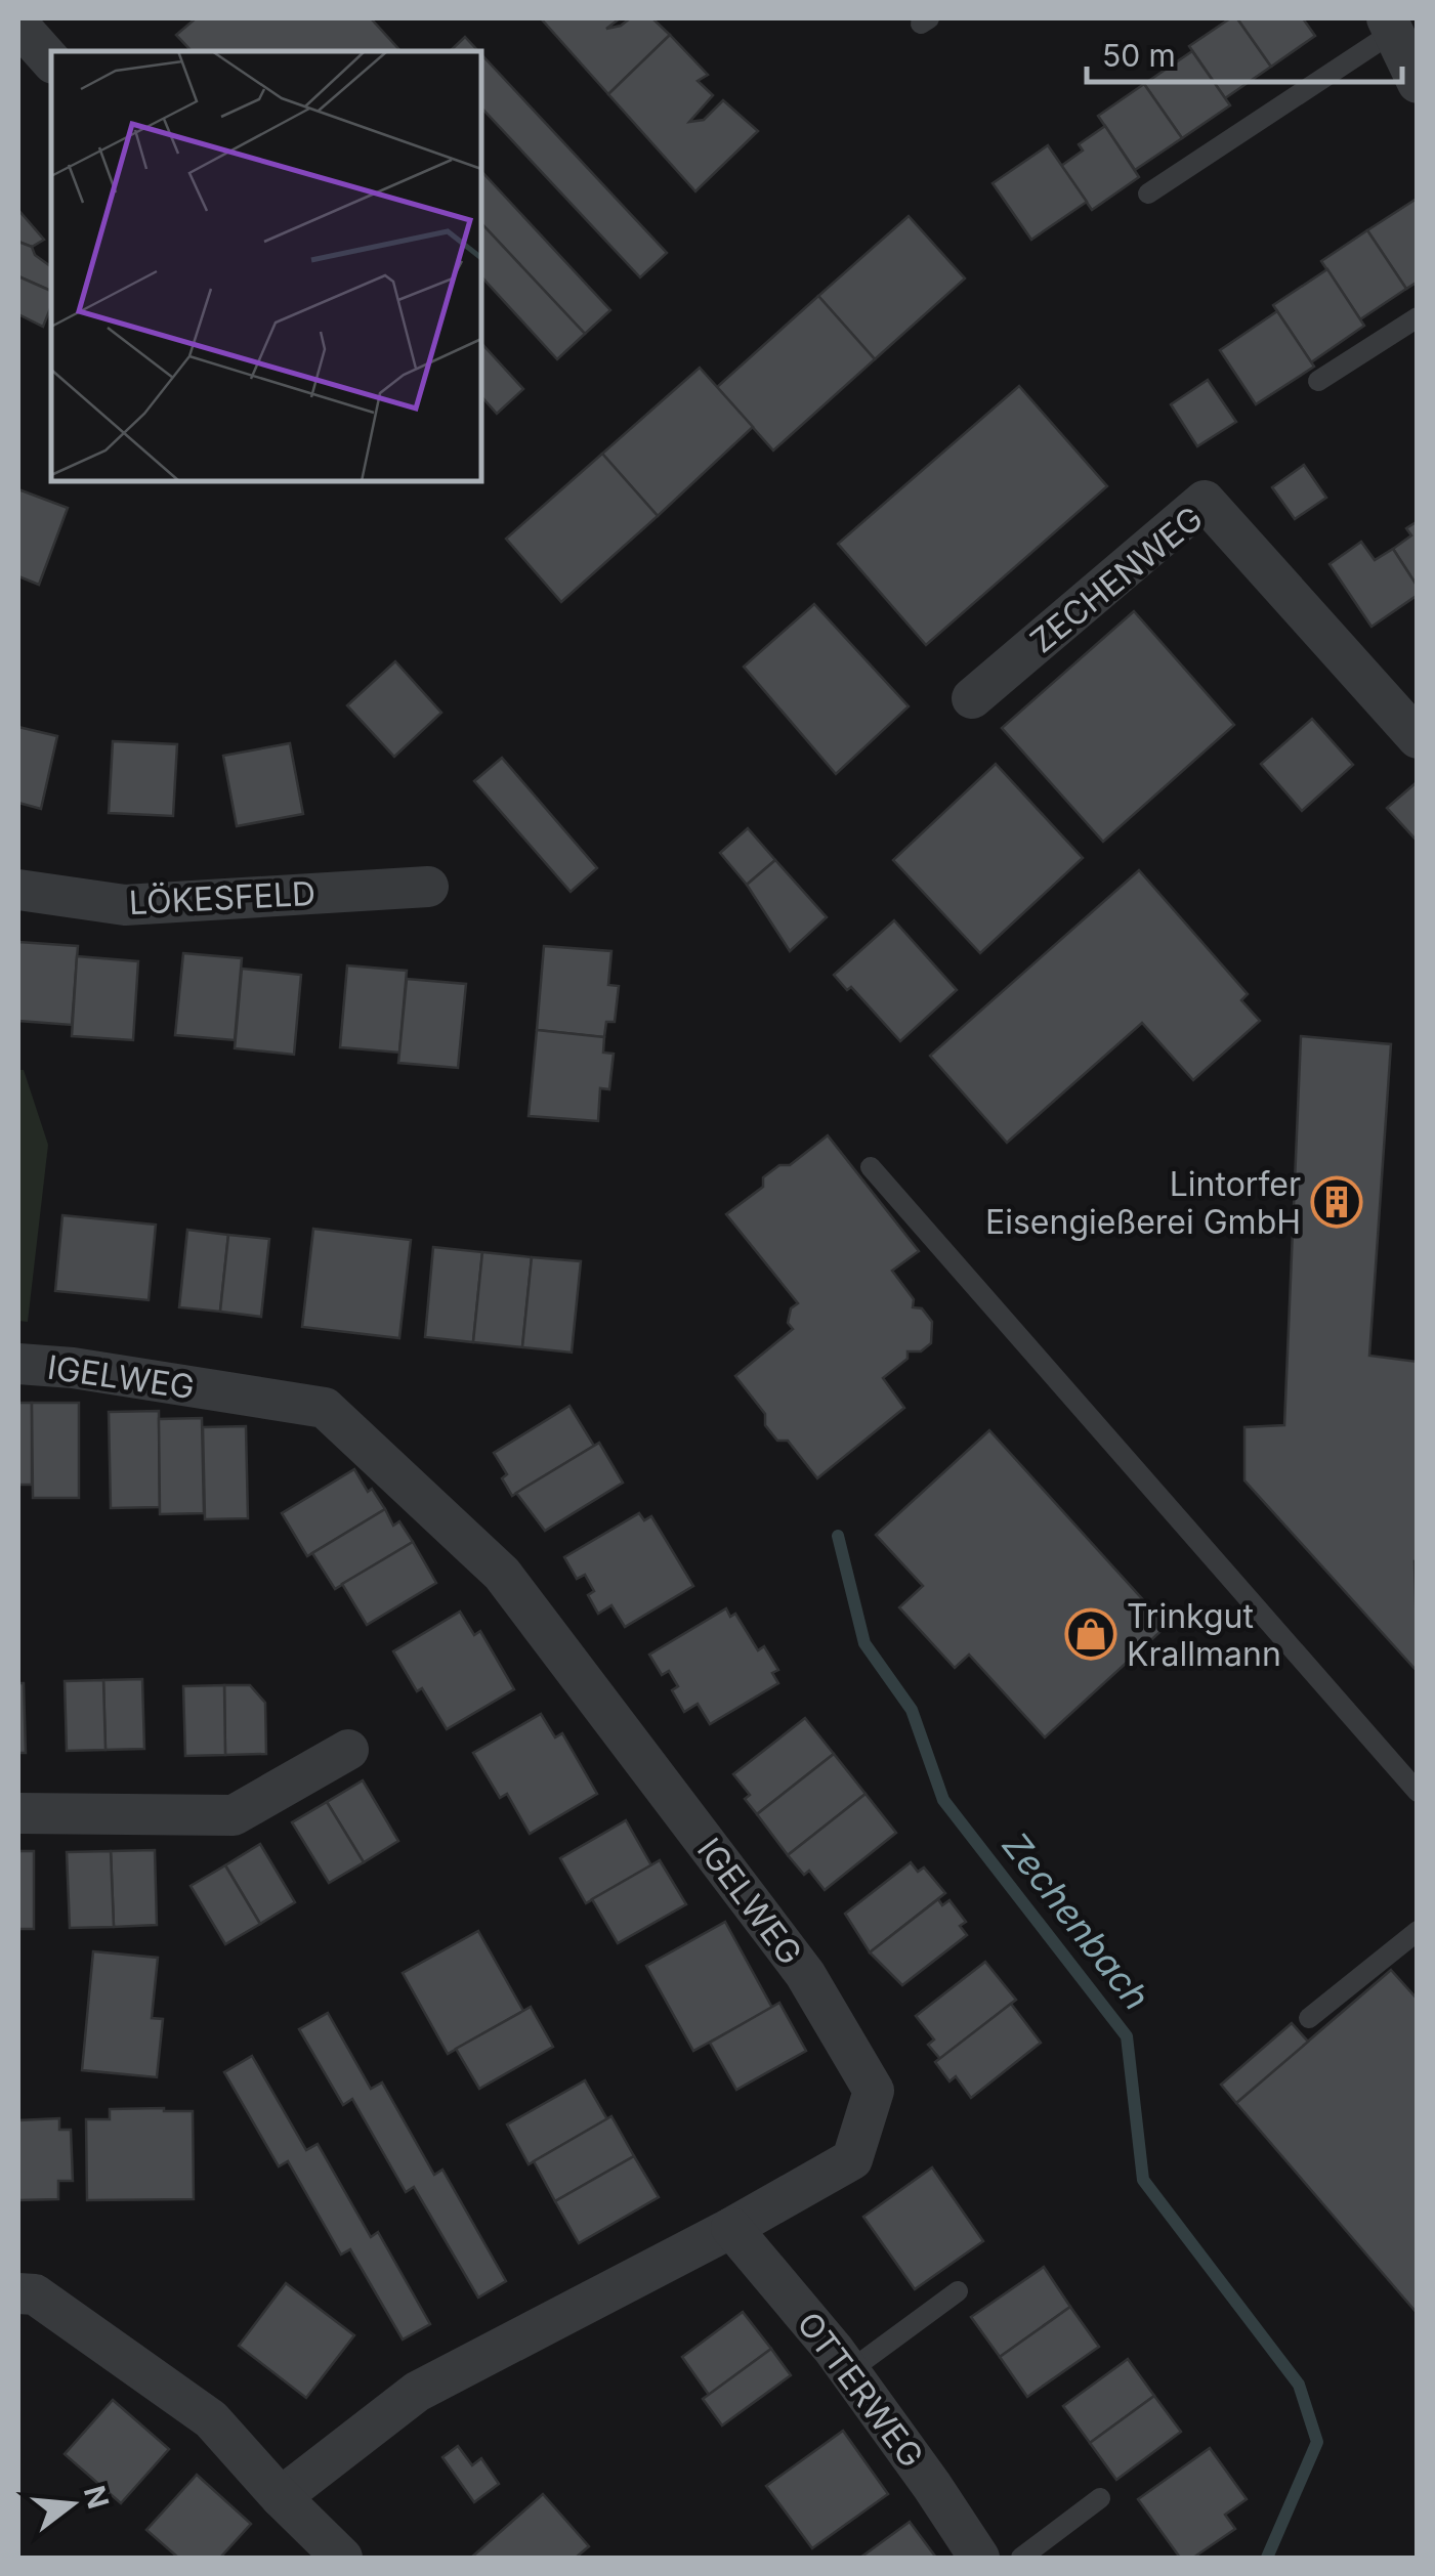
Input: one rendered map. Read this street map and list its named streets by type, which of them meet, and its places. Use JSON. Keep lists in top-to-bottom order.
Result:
{
  "streets": {
    "street": [
      "ZECHENWEG",
      "LÖKESFELD",
      "IGELWEG",
      "OTTERWEG"
    ]
  },
  "crossings": [
    ["IGELWEG", "OTTERWEG"]
  ],
  "water": ["Zechenbach"],
  "places": {
    "building": ["Lintorfer Eisengießerei GmbH"],
    "shop": ["Trinkgut Krallmann"]
  },
  "scale_bar": "50 m",
  "north": "right"
}
